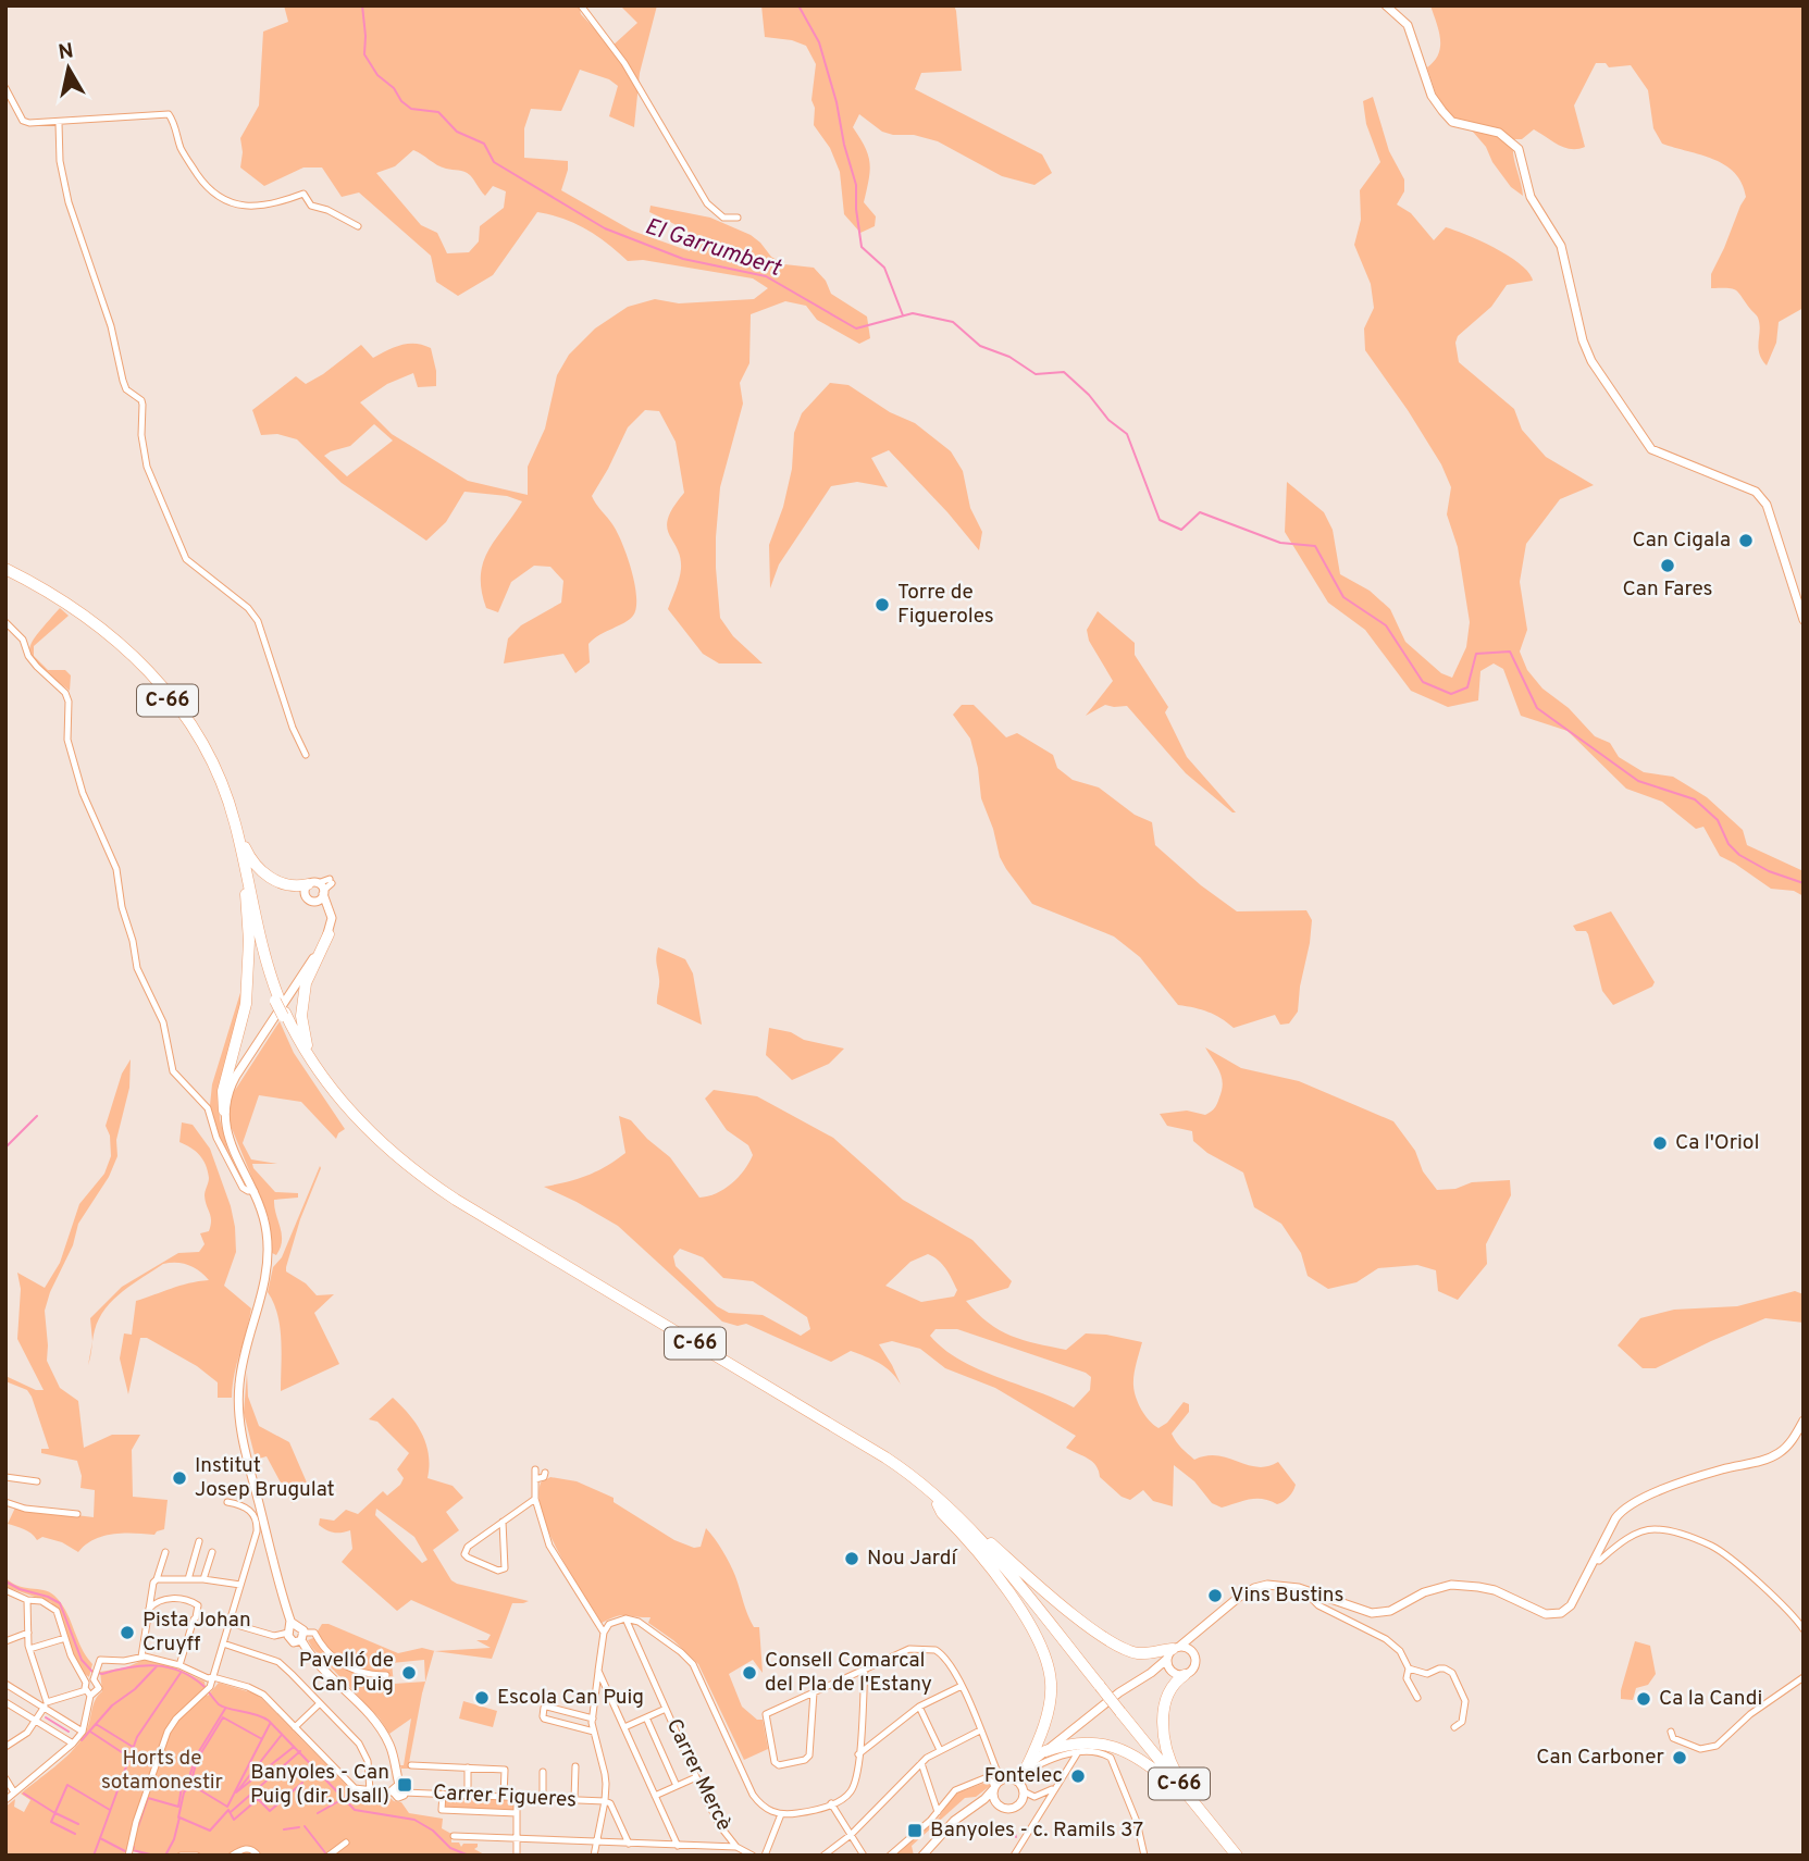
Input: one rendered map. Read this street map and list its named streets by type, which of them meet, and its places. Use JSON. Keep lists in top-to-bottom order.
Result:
{
  "streets": {
    "highway": ["C-66"],
    "street": ["Carrer Mercè", "Carrer Figueres"]
  },
  "water": ["El Garrumbert"],
  "parks": ["Horts de sotamonestir"],
  "places": {
    "other": [
      "Can Cigala",
      "Can Fares",
      "Torre de Figueroles",
      "Ca l'Oriol",
      "Institut Josep Brugulat",
      "Nou Jardí",
      "Vins Bustins",
      "Pista Johan Cruyff",
      "Pavelló de Can Puig",
      "Consell Comarcal del Pla de l'Estany",
      "Escola Can Puig",
      "Ca la Candi",
      "Can Carboner",
      "Fontelec"
    ],
    "transit": ["Banyoles - Can Puig (dir. Usall)", "Banyoles - c. Ramils 37"]
  },
  "north": "top"
}
